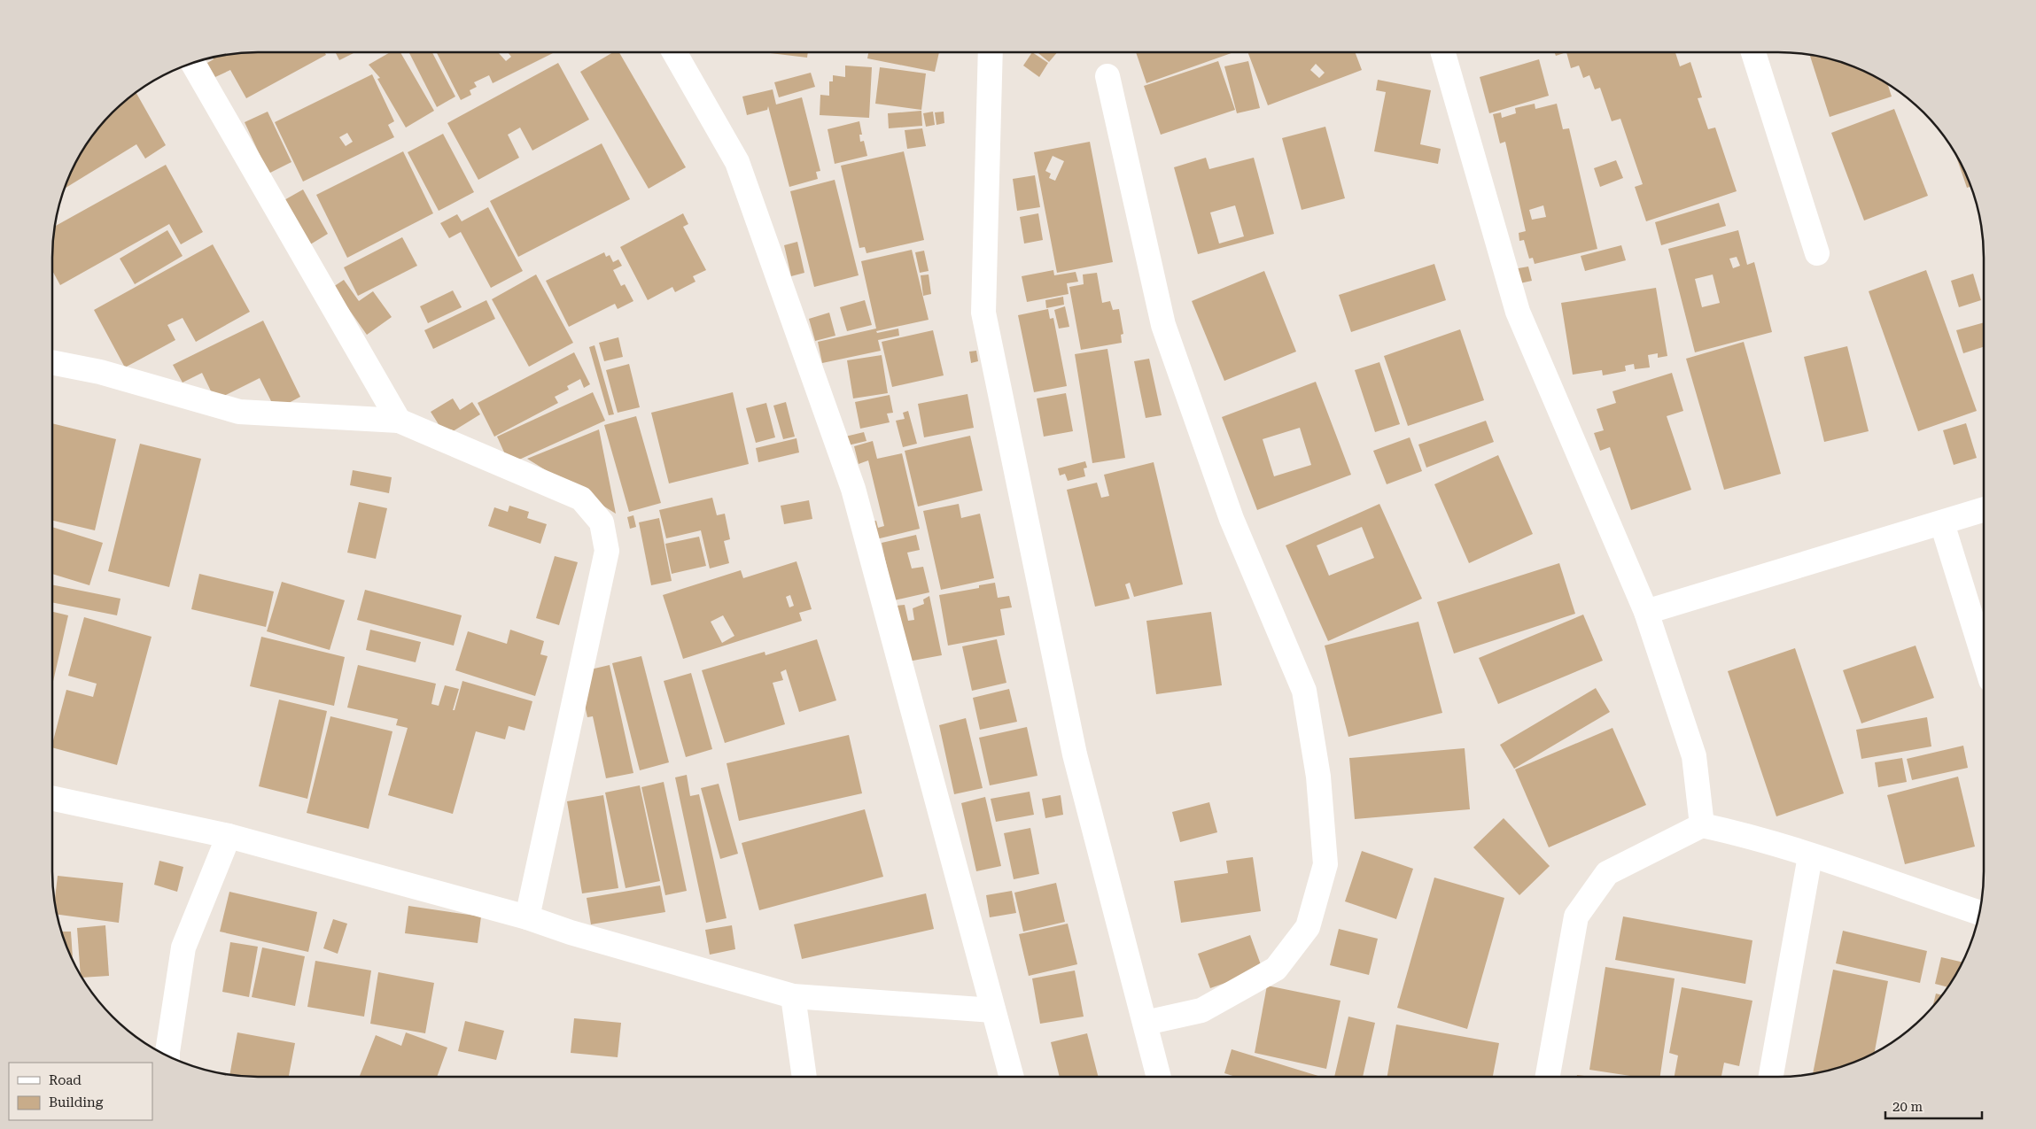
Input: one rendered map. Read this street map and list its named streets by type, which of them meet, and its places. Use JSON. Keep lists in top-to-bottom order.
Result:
{
  "legend": ["Road", "Building"],
  "scale_bar": "20 m"
}
